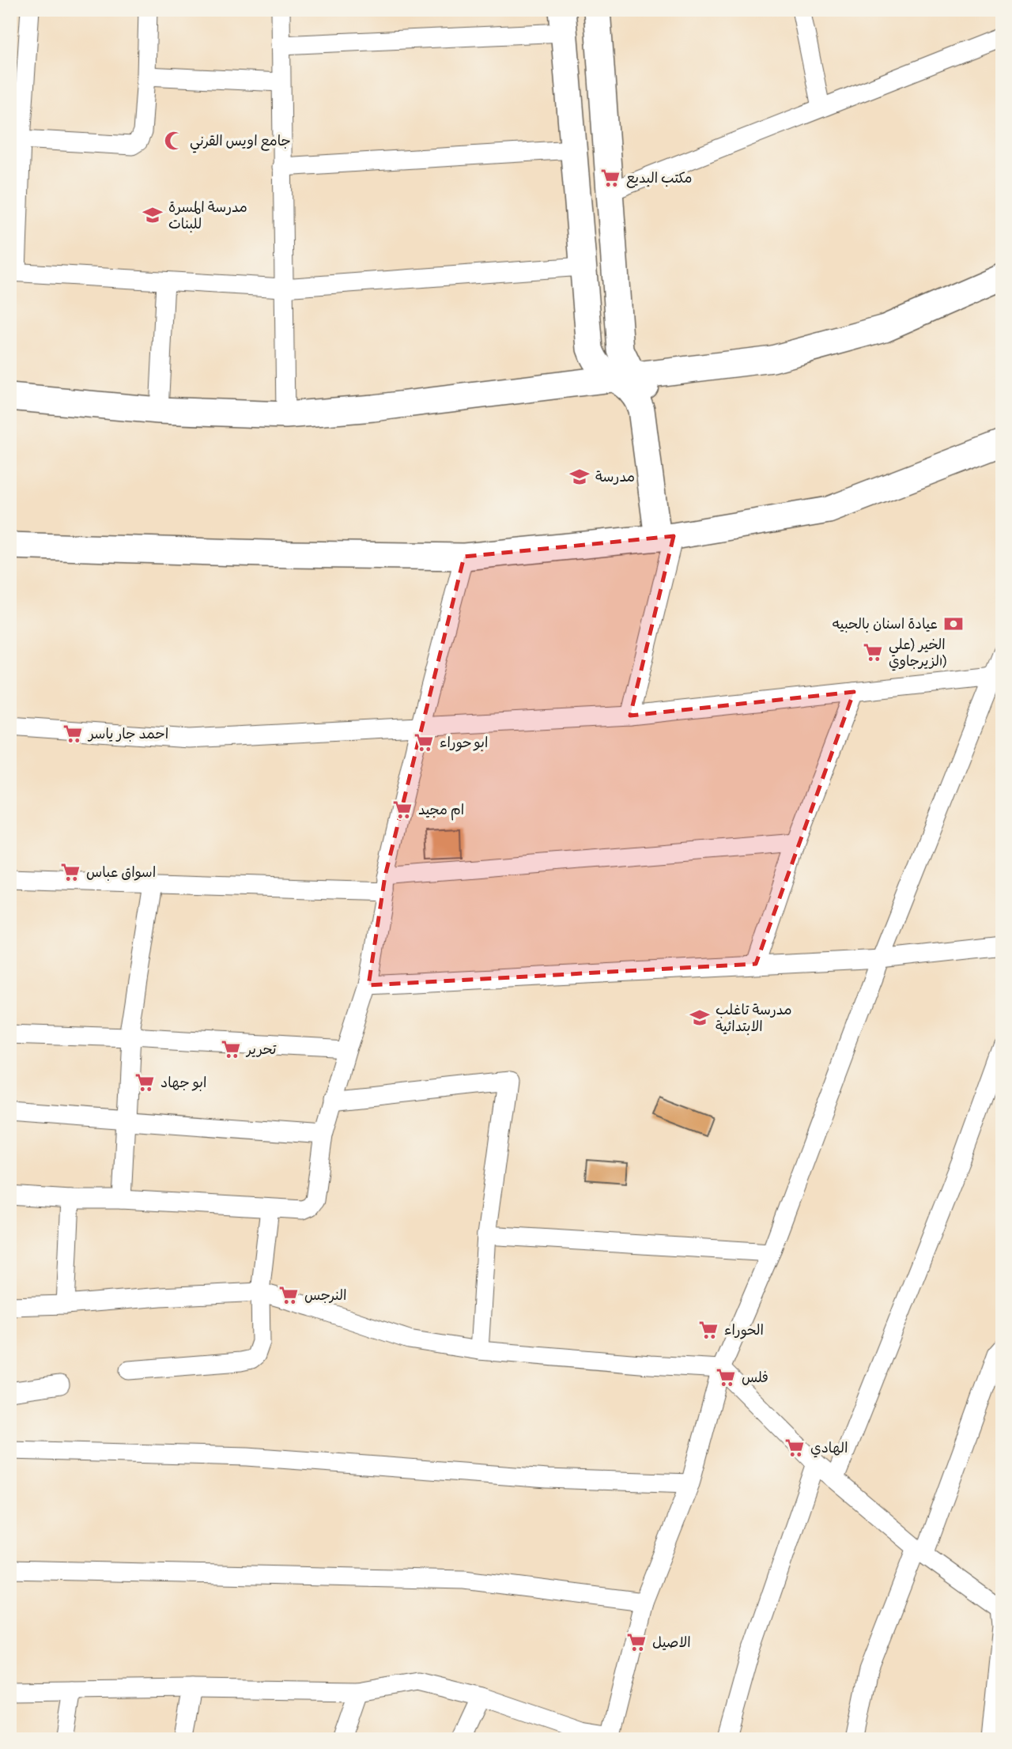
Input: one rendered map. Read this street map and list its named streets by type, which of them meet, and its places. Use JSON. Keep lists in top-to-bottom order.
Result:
{
  "places": {
    "mosque": ["جامع اويس القرني"],
    "supermarket": [
      "مكتب البديع",
      "الخير (علي الزيرجاوي)",
      "احمد جار ياسر",
      "ابو حوراء",
      "ام مجيد",
      "اسواق عباس",
      "تحرير",
      "ابو جهاد",
      "النرجس",
      "الحوراء",
      "فلس",
      "الهادي",
      "الاصيل"
    ],
    "school or university": ["مدرسة المسرة للبنات", "مدرسة", "مدرسة تاغلب الابتدائية"],
    "bank": ["عيادة اسنان بالحبيه"]
  }
}
